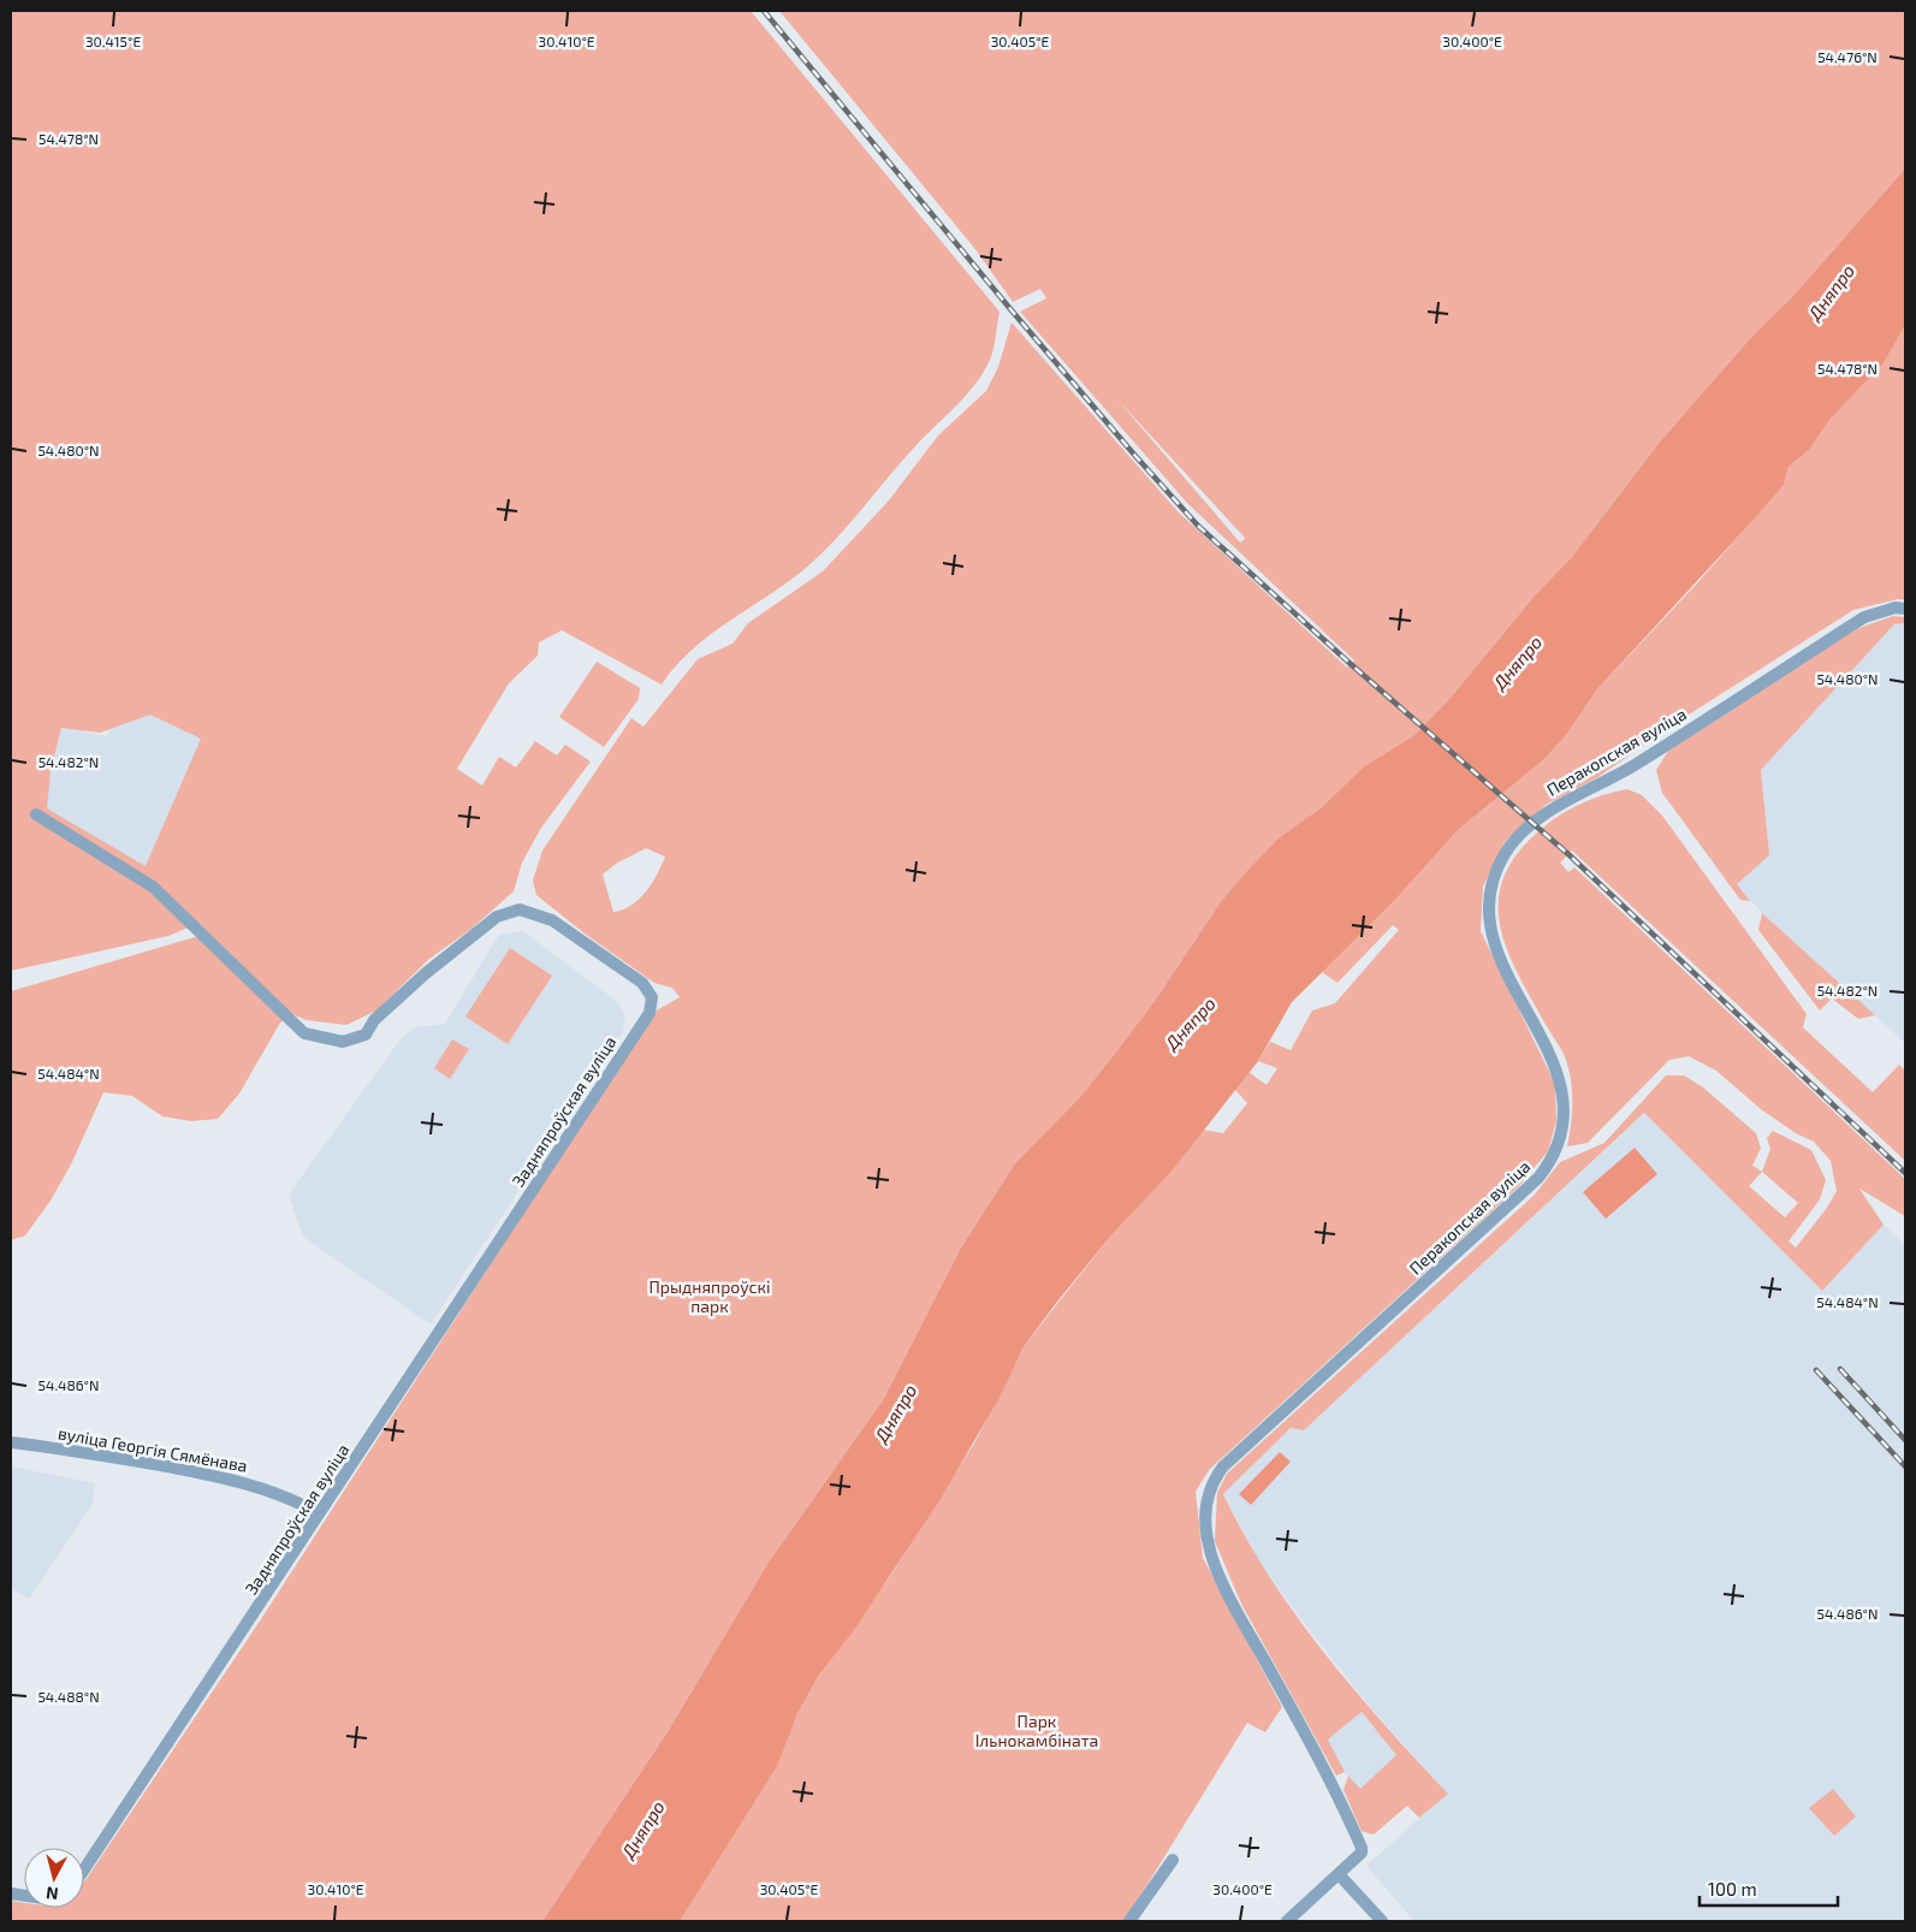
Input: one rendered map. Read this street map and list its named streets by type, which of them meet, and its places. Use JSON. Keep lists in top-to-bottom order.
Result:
{
  "streets": {
    "street": ["Перакопская вуліца", "Задняпроўская вуліца", "вуліца Георгія Сямёнава"]
  },
  "crossings": [
    ["Задняпроўская вуліца", "вуліца Георгія Сямёнава"]
  ],
  "water": ["Дняпро"],
  "parks": ["Прыдняпроўскі парк", "Парк Ільнокамбіната"],
  "scale_bar": "100 m",
  "north": "bottom",
  "coordinates": [
    "30.415°E",
    "30.410°E",
    "30.405°E",
    "30.400°E",
    "54.476°N",
    "54.478°N",
    "54.480°N",
    "54.482°N",
    "54.484°N",
    "54.486°N",
    "54.488°N"
  ]
}
